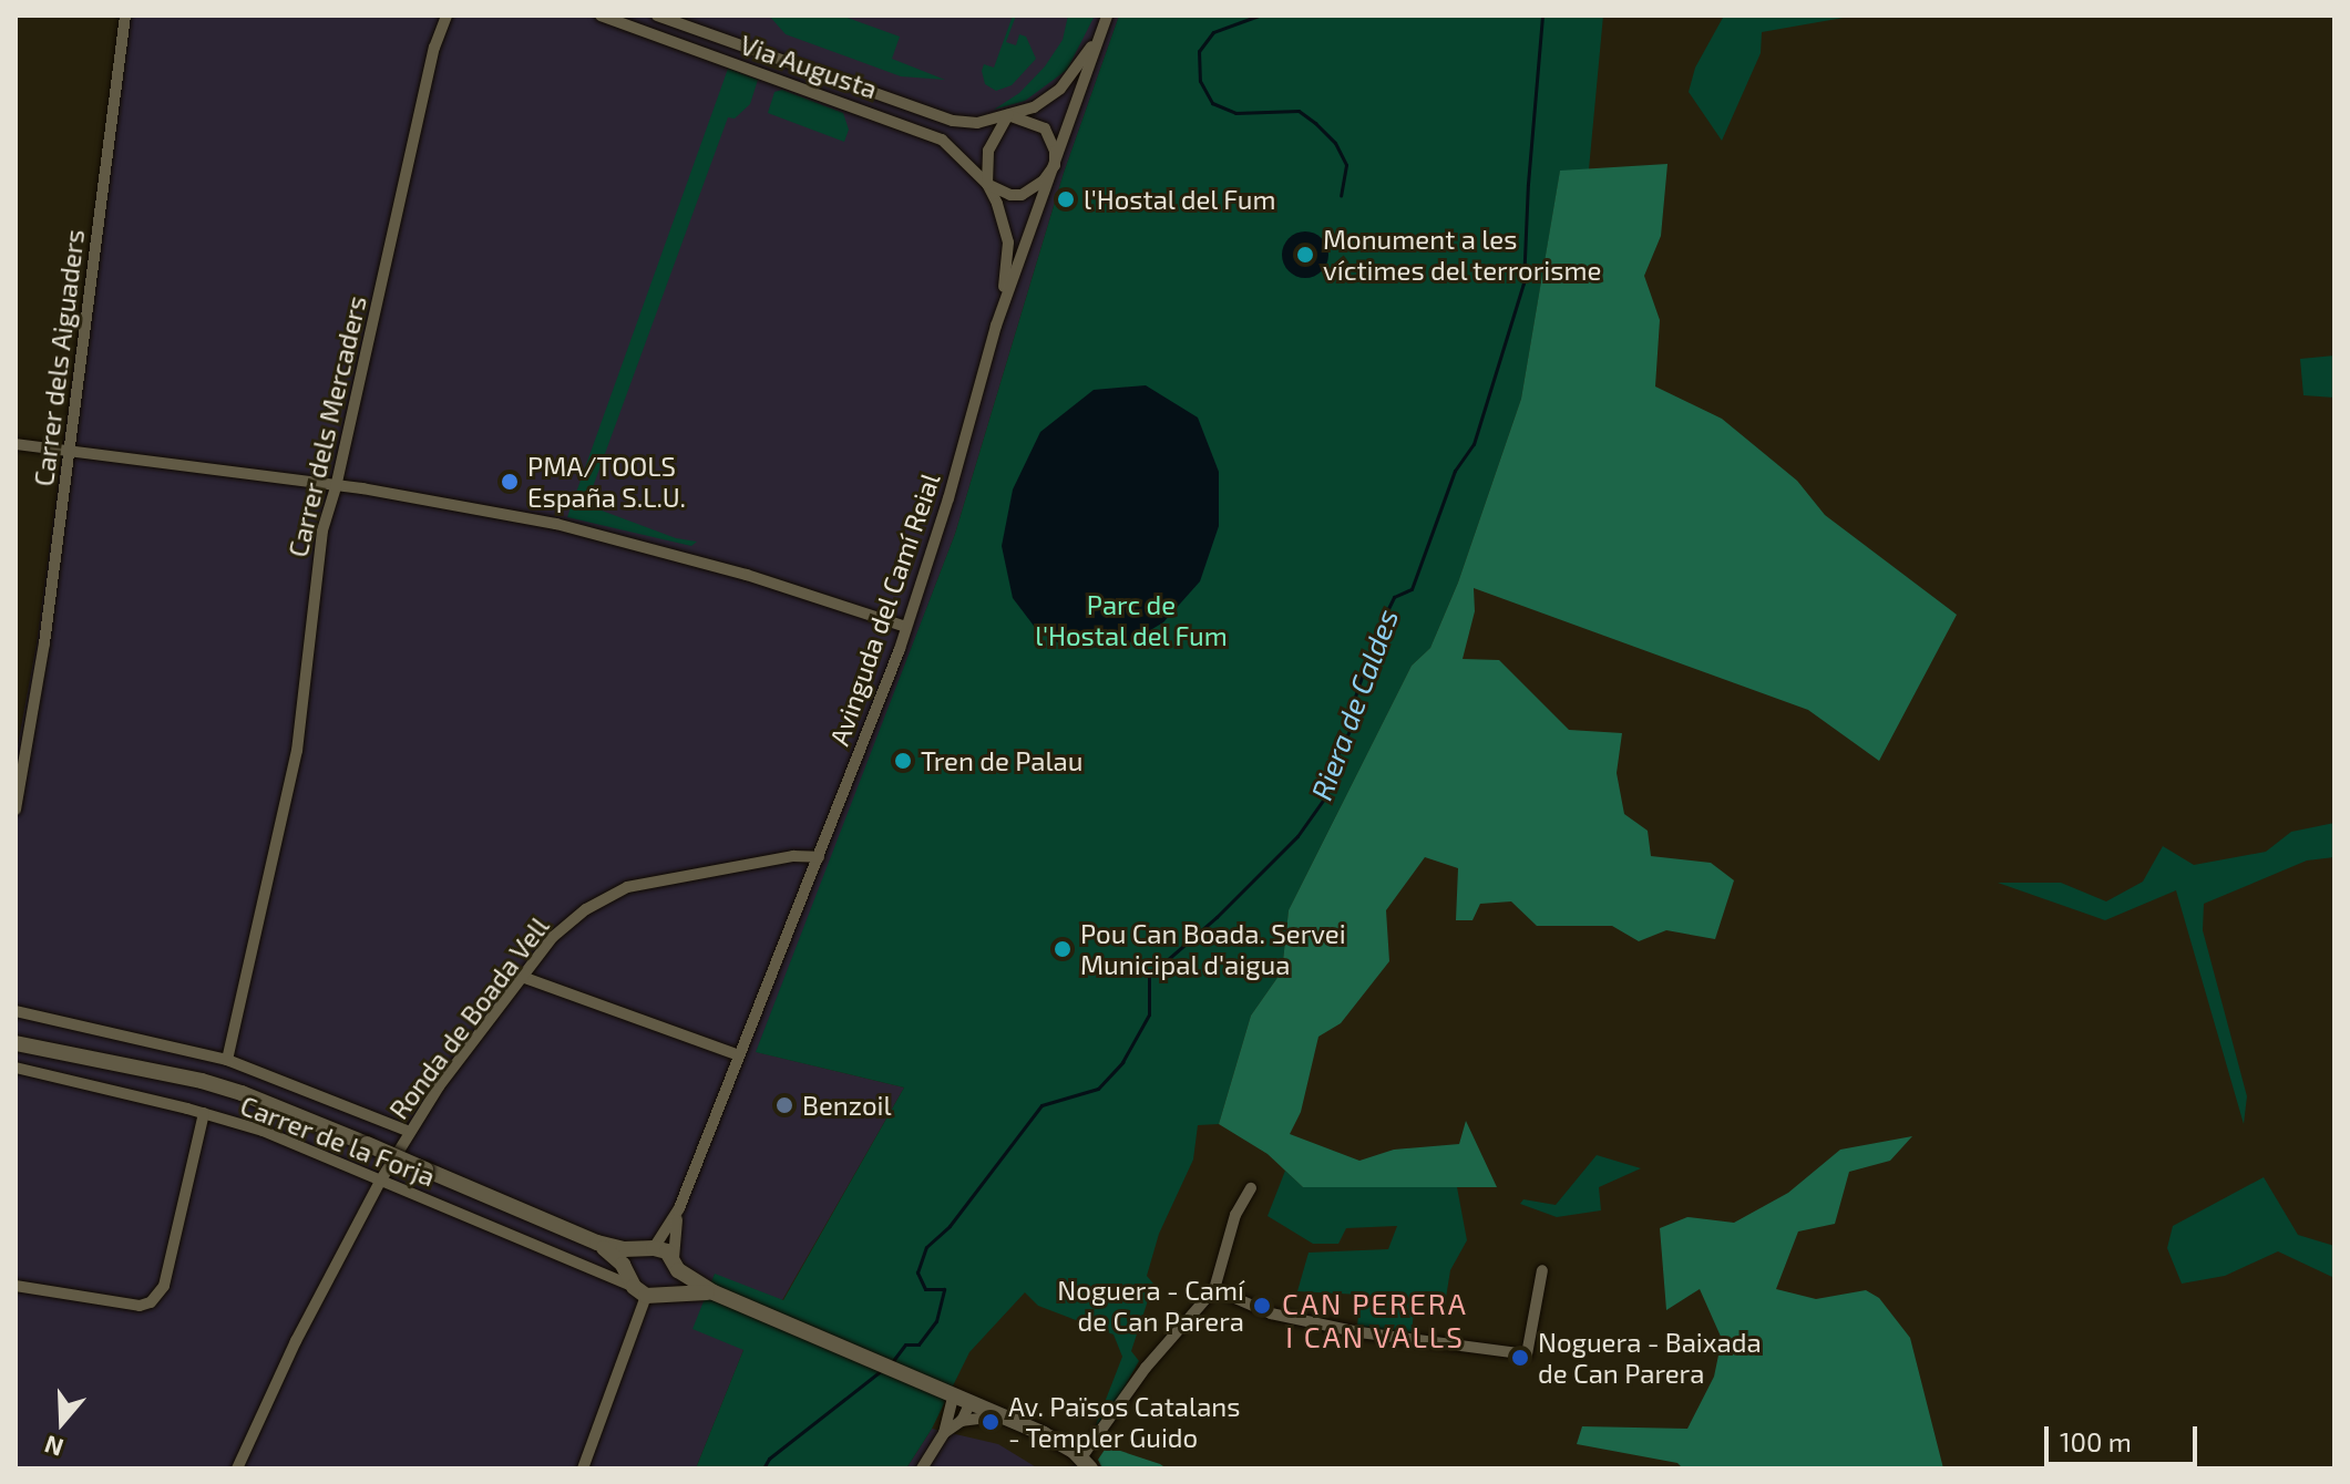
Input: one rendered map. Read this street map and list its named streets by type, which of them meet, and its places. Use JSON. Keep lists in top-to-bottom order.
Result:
{
  "streets": {
    "street": [
      "Via Augusta",
      "Carrer dels Aiguaders",
      "Carrer dels Mercaders",
      "Avinguda del Camí Reial",
      "Ronda de Boada Vell",
      "Carrer de la Forja"
    ]
  },
  "crossings": [
    ["Via Augusta", "Avinguda del Camí Reial"],
    ["Avinguda del Camí Reial", "Ronda de Boada Vell"],
    ["Avinguda del Camí Reial", "Carrer de la Forja"],
    ["Ronda de Boada Vell", "Carrer de la Forja"]
  ],
  "districts": ["CAN PERERA I CAN VALLS"],
  "water": ["Riera de Caldes"],
  "parks": ["Parc de l'Hostal del Fum"],
  "places": [
    "l'Hostal del Fum",
    "Monument a les víctimes del terrorisme",
    "PMA/TOOLS España S.L.U.",
    "Tren de Palau",
    "Pou Can Boada. Servei Municipal d'aigua",
    "Benzoil",
    "Noguera - Camí de Can Parera",
    "Noguera - Baixada de Can Parera",
    "Av. Països Catalans - Templer Guido"
  ],
  "scale_bar": "100 m",
  "north": "bottom"
}
